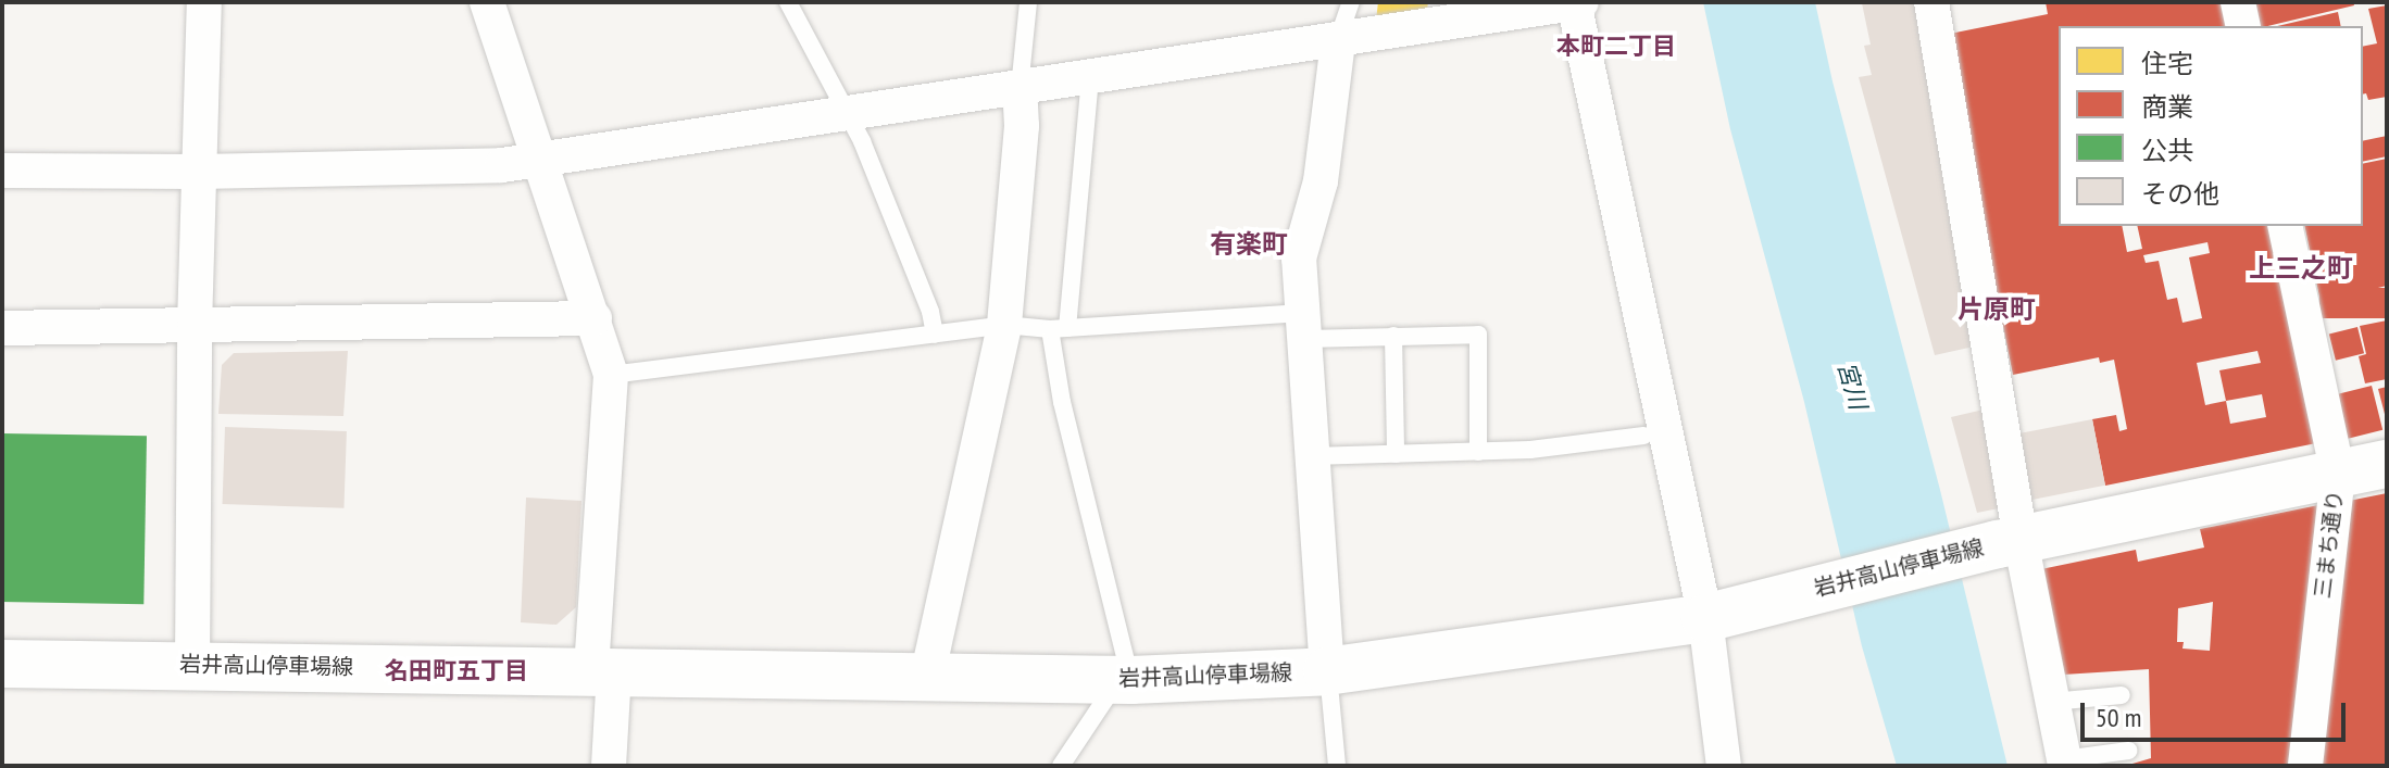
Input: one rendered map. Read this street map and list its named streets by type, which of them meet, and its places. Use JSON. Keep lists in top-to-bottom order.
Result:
{
  "streets": {
    "main road": ["岩井高山停車場線"],
    "street": ["三まち通り"]
  },
  "crossings": [
    ["三まち通り", "岩井高山停車場線"]
  ],
  "districts": [
    "本町二丁目",
    "有楽町",
    "上三之町",
    "片原町",
    "名田町五丁目"
  ],
  "water": ["宮川"],
  "legend": [
    "住宅",
    "商業",
    "公共",
    "その他"
  ],
  "scale_bar": "50 m"
}
